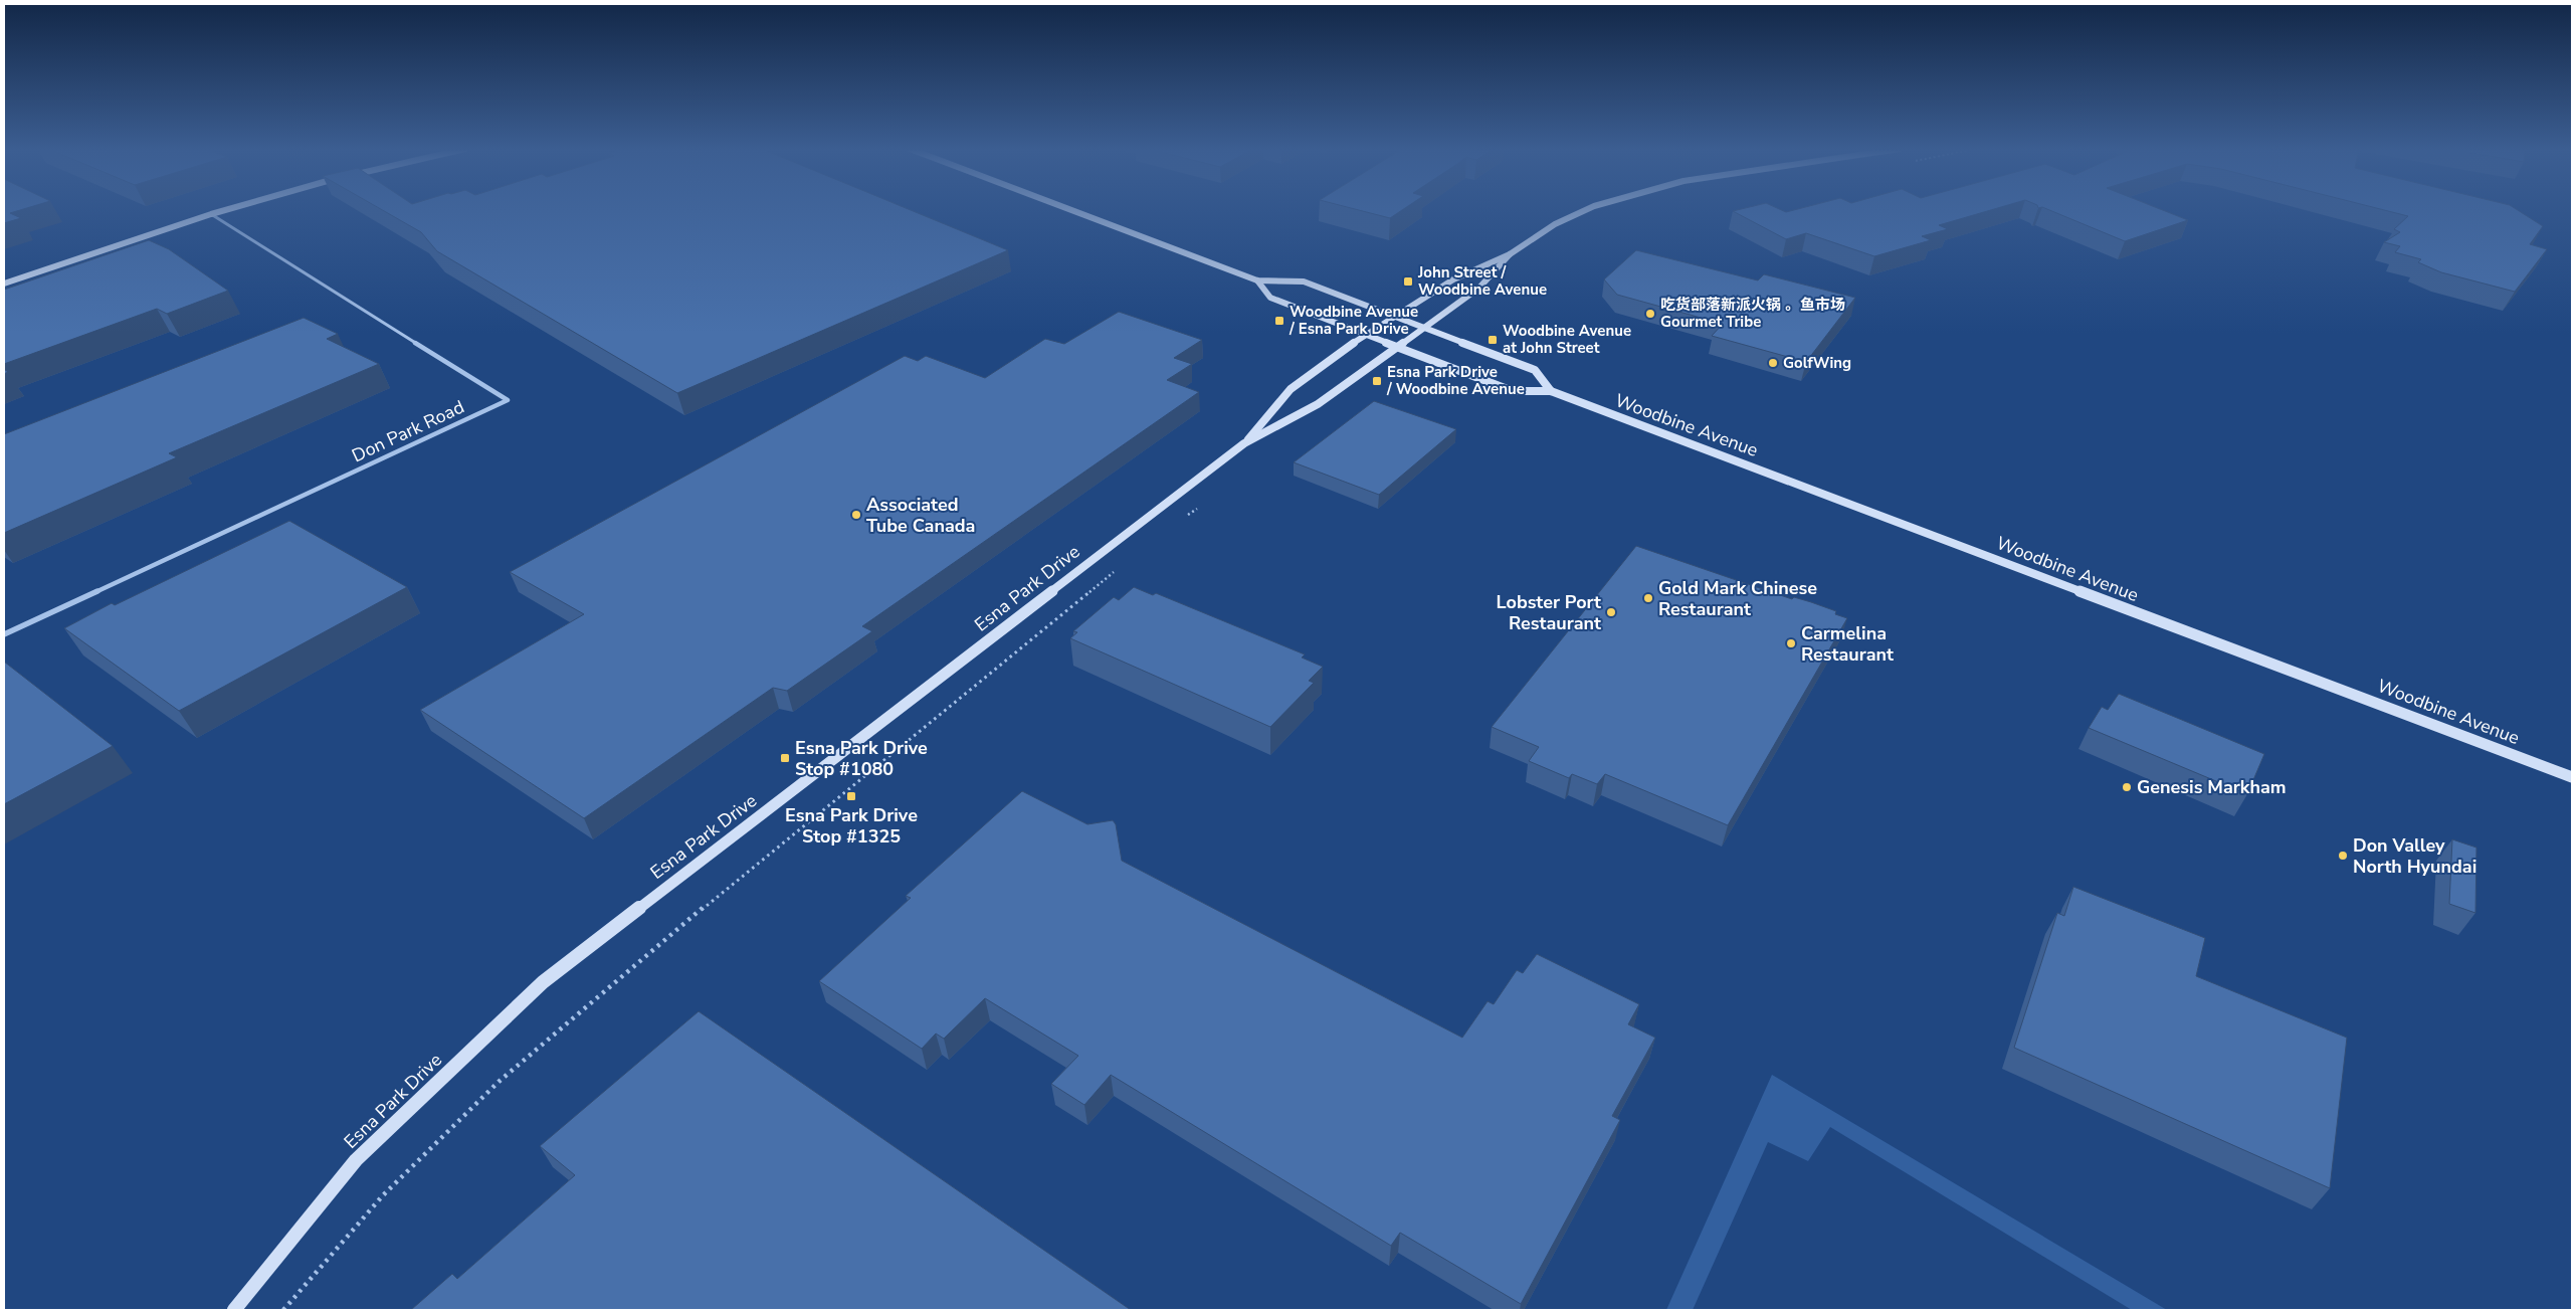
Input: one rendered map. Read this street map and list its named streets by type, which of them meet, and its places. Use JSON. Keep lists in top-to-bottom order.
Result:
{
  "streets": {
    "main road": ["Woodbine Avenue", "Esna Park Drive"],
    "street": ["Don Park Road"]
  },
  "crossings": [
    ["Woodbine Avenue", "Esna Park Drive"]
  ],
  "places": {
    "transit": [
      "John Street / Woodbine Avenue",
      "Woodbine Avenue / Esna Park Drive",
      "Woodbine Avenue at John Street",
      "Esna Park Drive / Woodbine Avenue",
      "Esna Park Drive Stop #1080",
      "Esna Park Drive Stop #1325"
    ],
    "other": [
      "吃货部落新派火锅 。鱼市场 Gourmet Tribe",
      "GolfWing",
      "Associated Tube Canada",
      "Gold Mark Chinese Restaurant",
      "Lobster Port Restaurant",
      "Carmelina Restaurant",
      "Genesis Markham",
      "Don Valley North Hyundai"
    ]
  }
}
